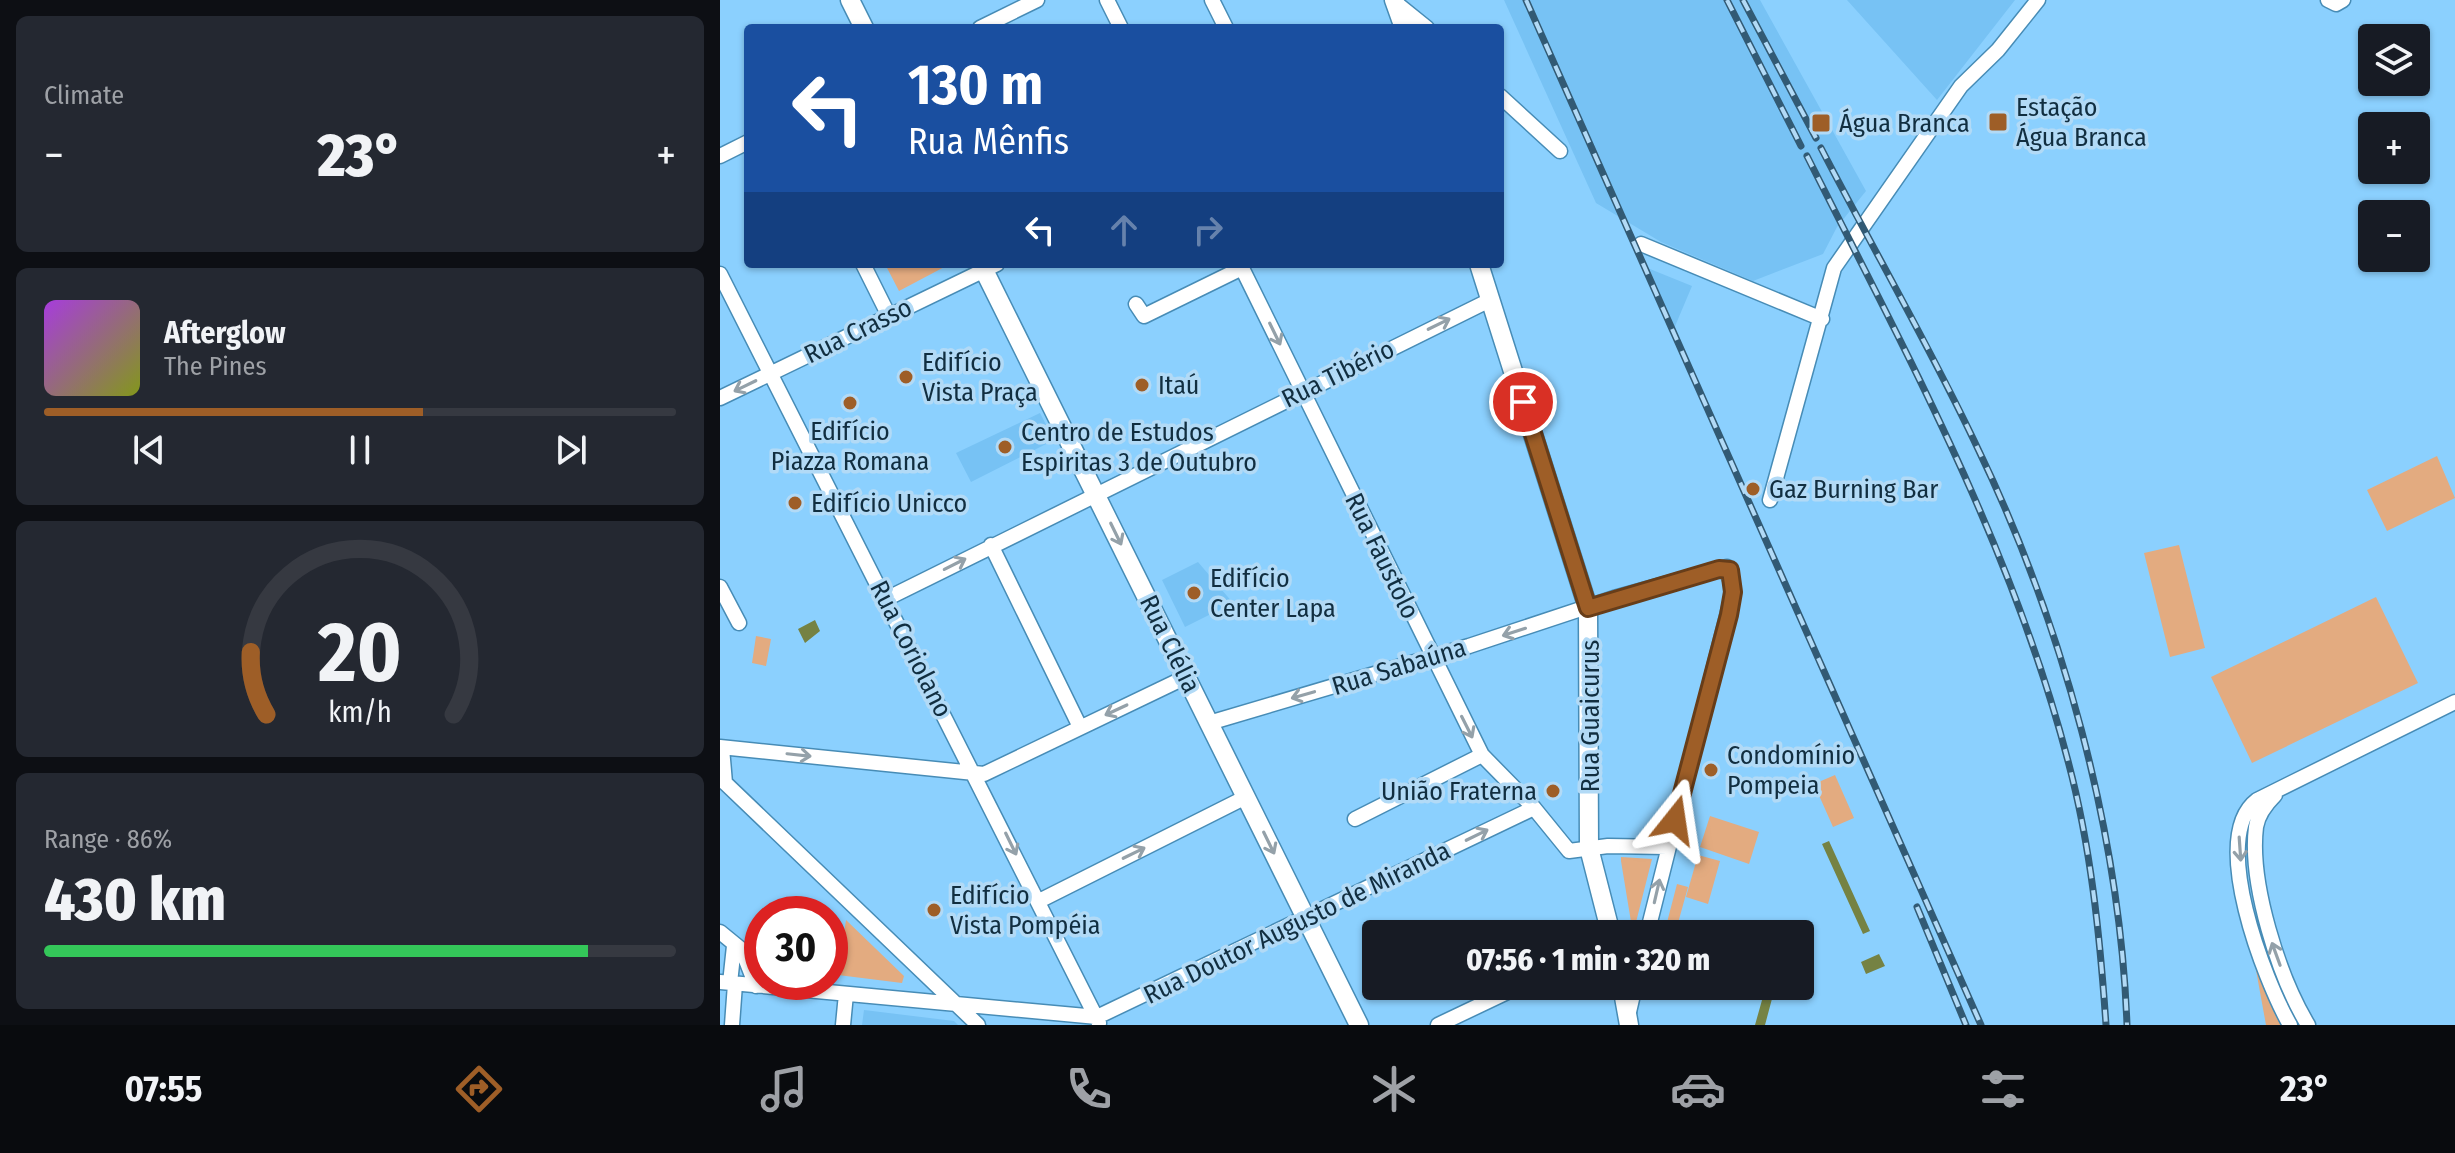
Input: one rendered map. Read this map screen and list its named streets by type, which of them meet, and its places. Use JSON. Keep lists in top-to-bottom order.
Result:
{
  "streets": {
    "main road": ["Rua Clélia", "Rua Guaicurus"],
    "street": [
      "Rua Crasso",
      "Rua Tibério",
      "Rua Faustolo",
      "Rua Coriolano",
      "Rua Sabaúna",
      "Rua Doutor Augusto de Miranda"
    ]
  },
  "crossings": [
    ["Rua Crasso", "Rua Coriolano"],
    ["Rua Tibério", "Rua Faustolo"],
    ["Rua Tibério", "Rua Clélia"],
    ["Rua Tibério", "Rua Coriolano"],
    ["Rua Tibério", "Rua Guaicurus"],
    ["Rua Faustolo", "Rua Sabaúna"],
    ["Rua Faustolo", "Rua Guaicurus"],
    ["Rua Faustolo", "Rua Doutor Augusto de Miranda"],
    ["Rua Clélia", "Rua Sabaúna"],
    ["Rua Clélia", "Rua Doutor Augusto de Miranda"],
    ["Rua Coriolano", "Rua Doutor Augusto de Miranda"],
    ["Rua Sabaúna", "Rua Guaicurus"]
  ],
  "one_way": [
    "Rua Tibério",
    "Rua Faustolo",
    "Rua Clélia",
    "Rua Sabaúna"
  ],
  "places": {
    "transit": ["Estação Água Branca", "Água Branca"],
    "other": [
      "Edifício Vista Praça",
      "Itaú",
      "Edifício Piazza Romana",
      "Centro de Estudos Espiritas 3 de Outubro",
      "Gaz Burning Bar",
      "Edifício Unicco",
      "Edifício Center Lapa",
      "Condomínio Pompeia",
      "União Fraterna",
      "Edifício Vista Pompéia"
    ]
  },
  "page": {
    "tile": [
      "Climate",
      ["Range · 86%", "430 km"]
    ],
    "map_buttons": ["+", "−"],
    "turn": ["130 m", "Rua Mênfis"],
    "heat": ["−", "23°", "+"],
    "song": ["Afterglow", "The Pines"],
    "limit": "30",
    "trip": "07:56 · 1 min · 320 m",
    "tabs": ["07:55", "23°"],
    "gauge": ["20", "km/h"]
  }
}
